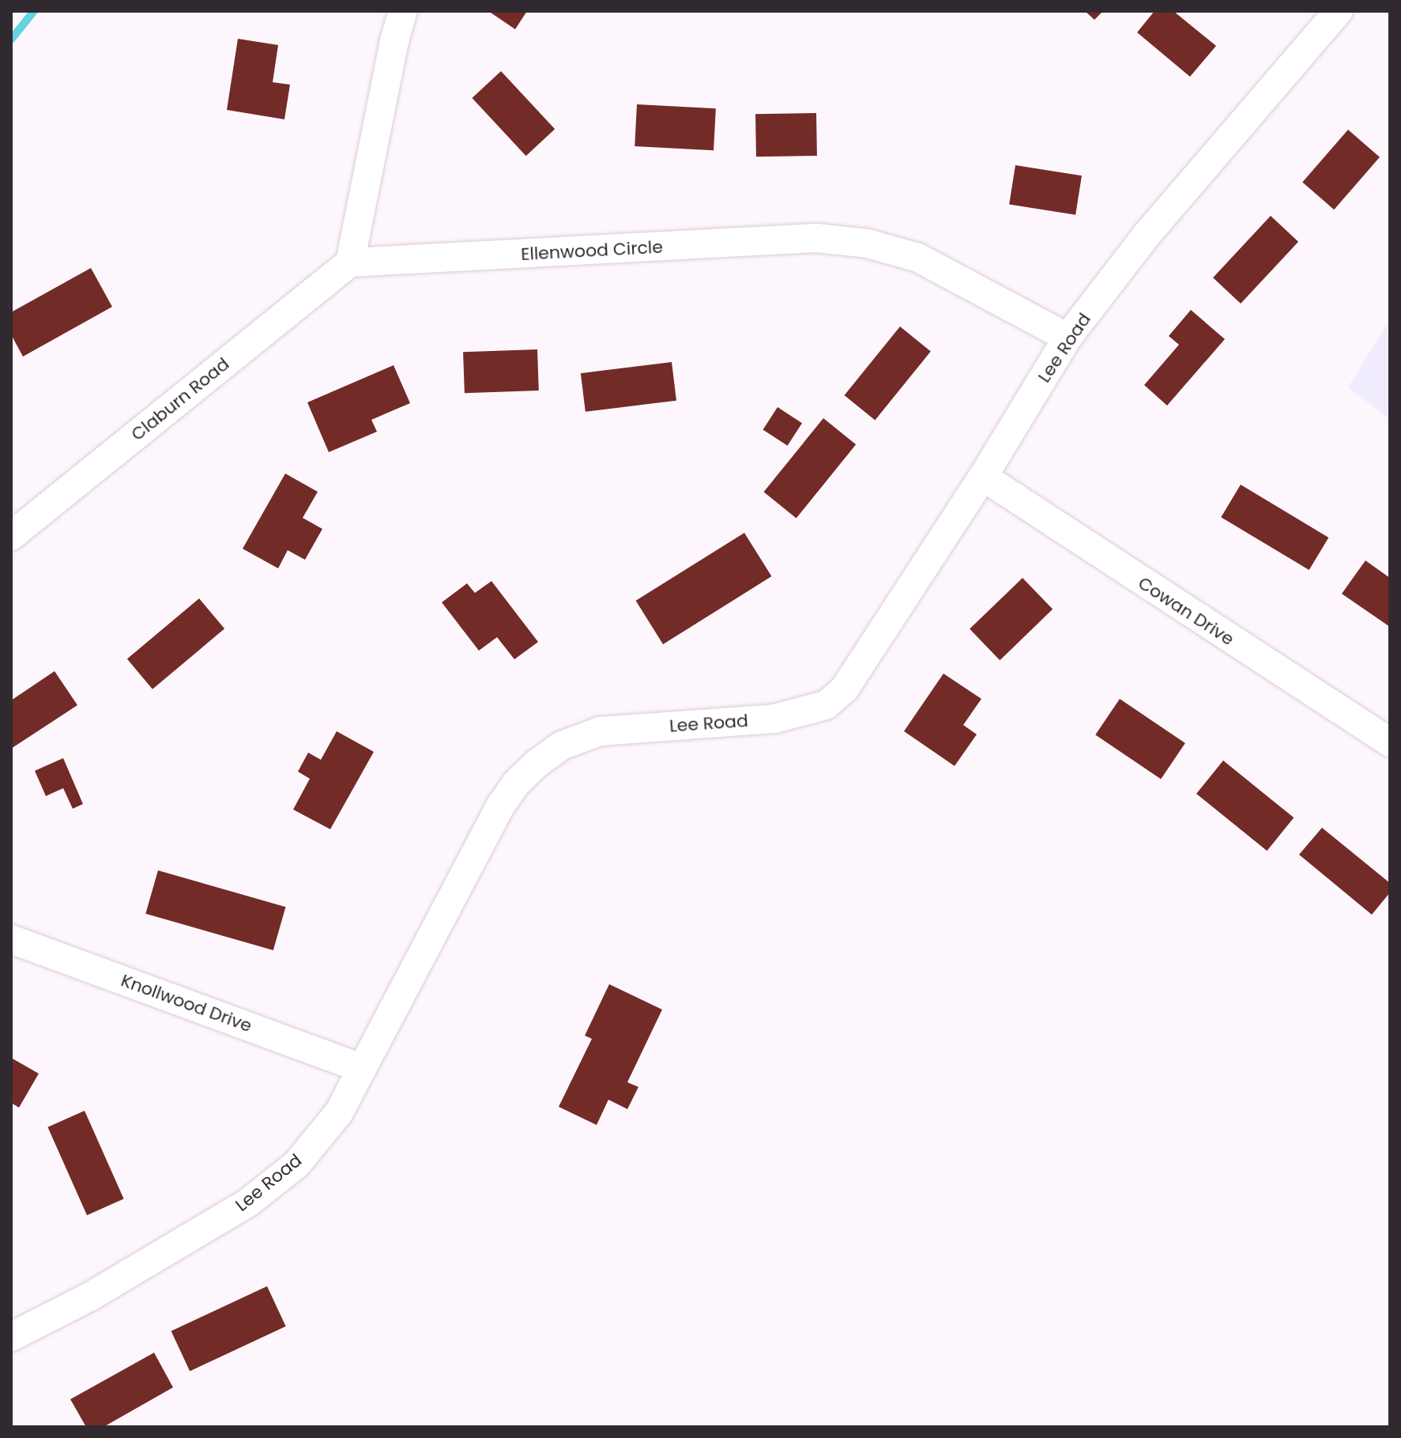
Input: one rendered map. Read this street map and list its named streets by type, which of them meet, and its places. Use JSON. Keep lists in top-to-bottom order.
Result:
{
  "streets": {
    "street": [
      "Ellenwood Circle",
      "Lee Road",
      "Claburn Road",
      "Cowan Drive",
      "Knollwood Drive"
    ]
  },
  "crossings": [
    ["Ellenwood Circle", "Lee Road"],
    ["Ellenwood Circle", "Claburn Road"],
    ["Lee Road", "Cowan Drive"],
    ["Lee Road", "Knollwood Drive"]
  ]
}
